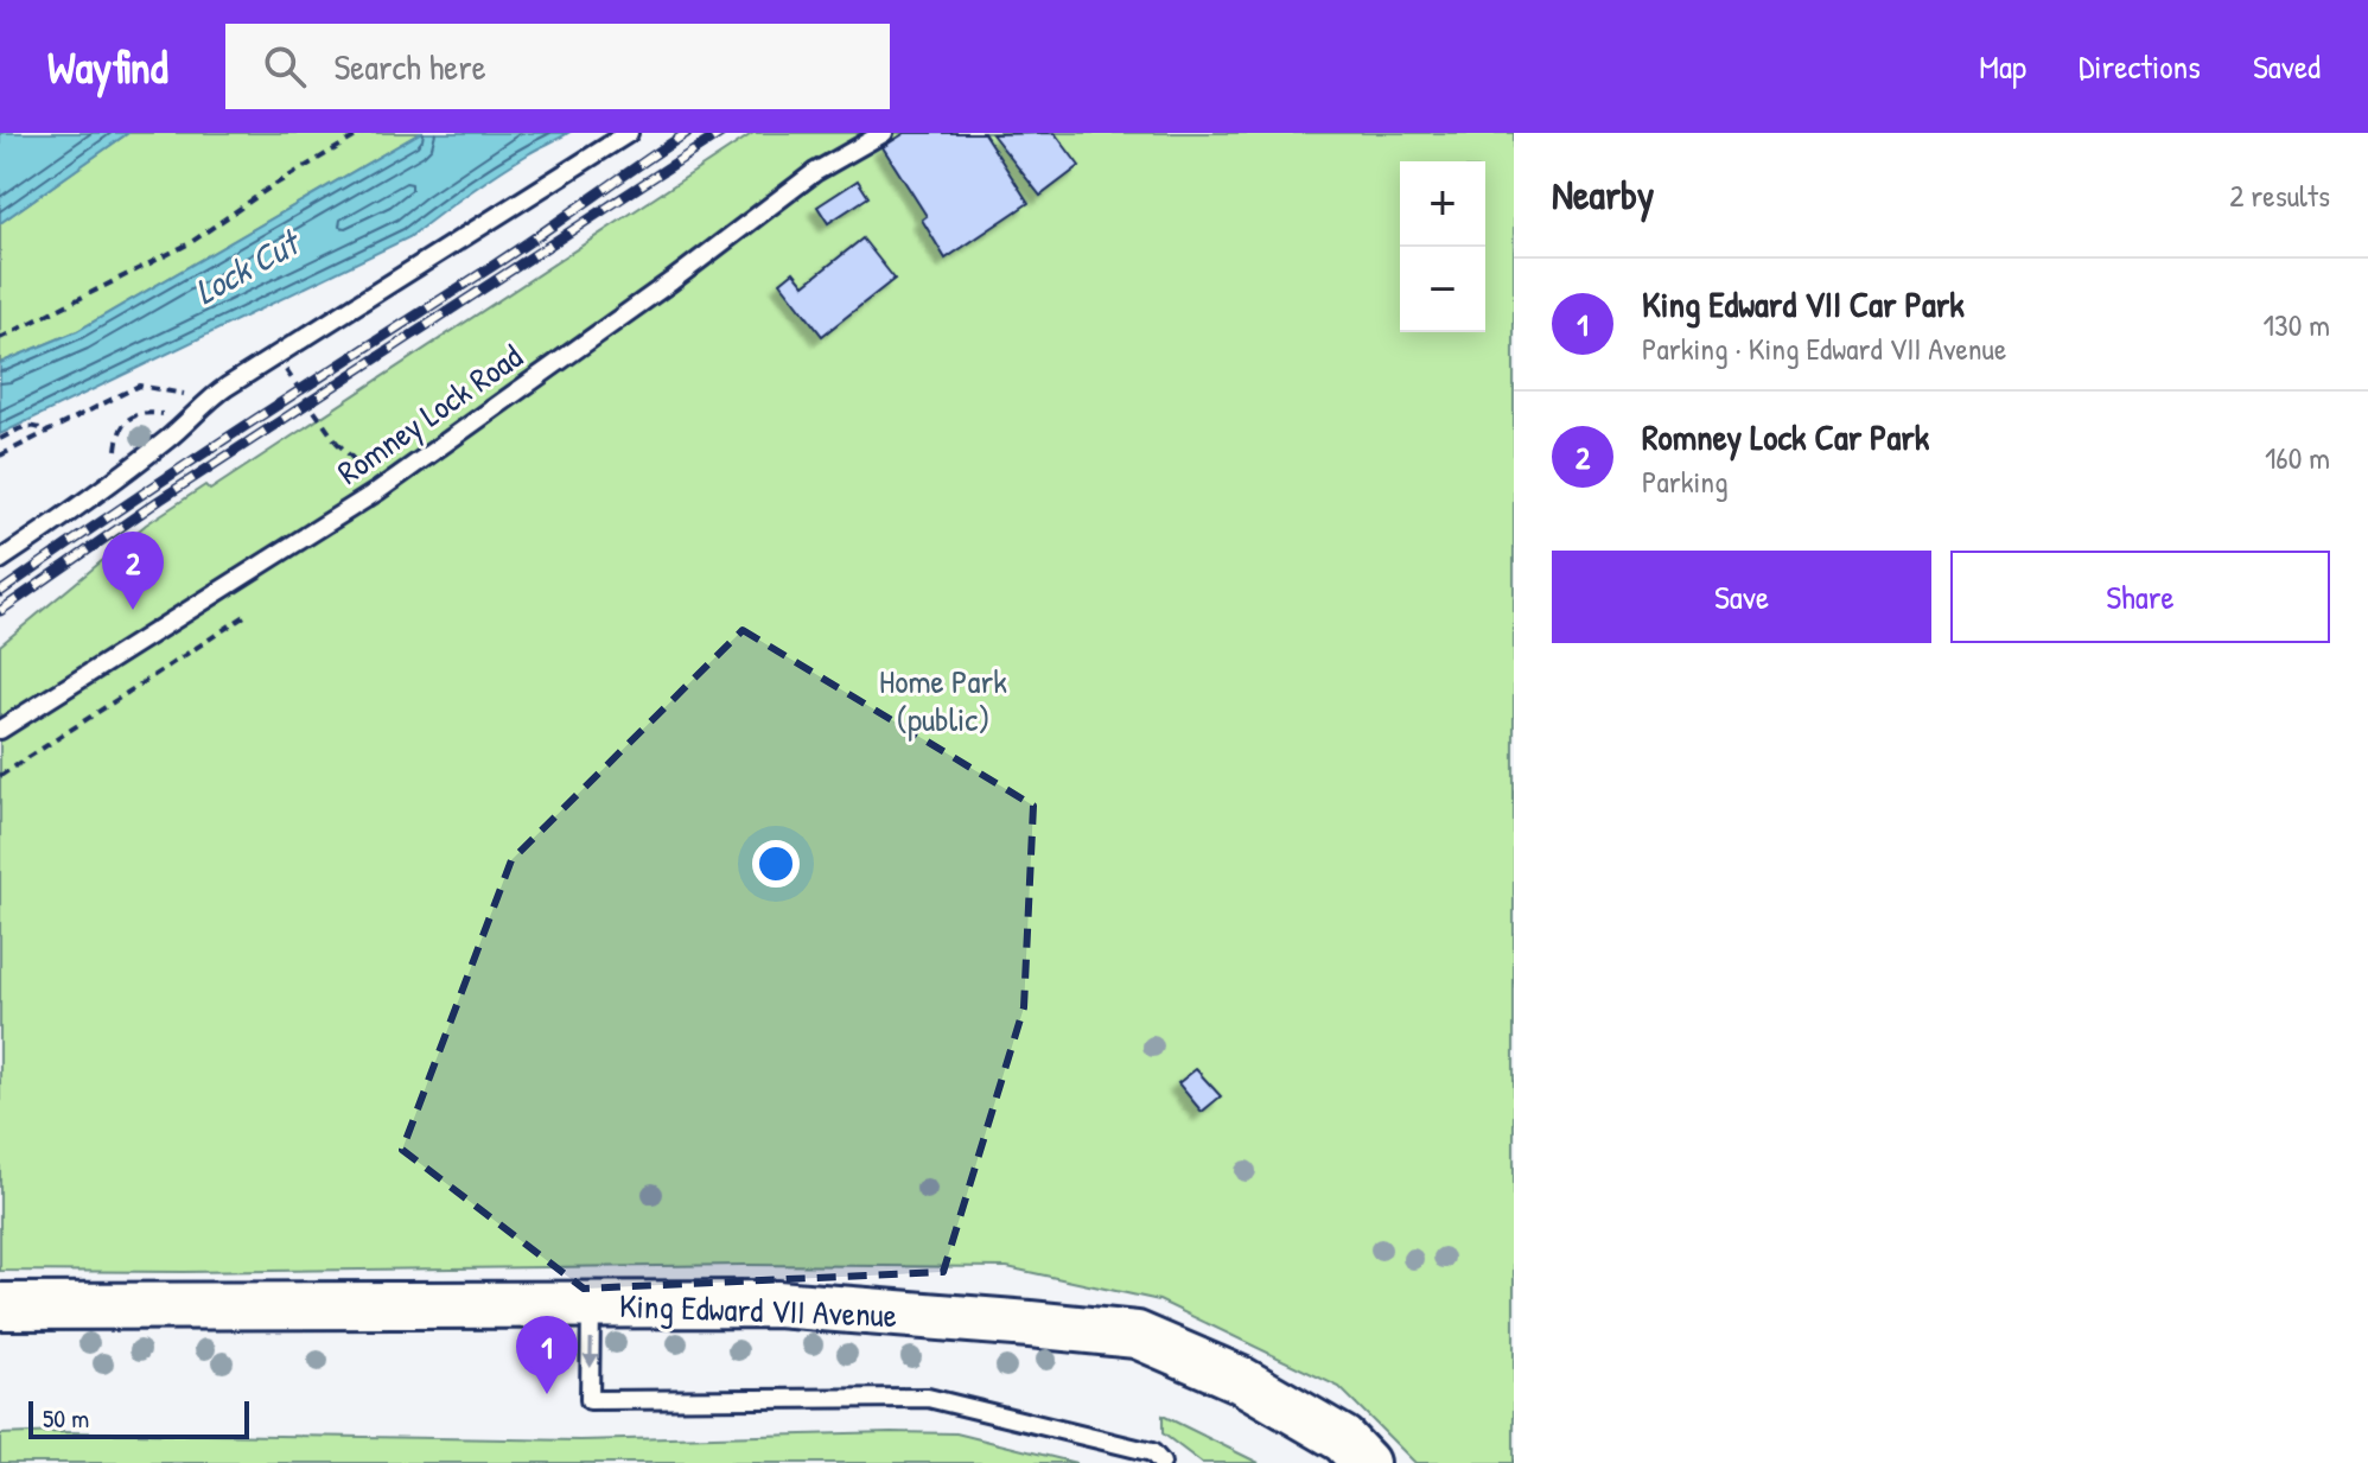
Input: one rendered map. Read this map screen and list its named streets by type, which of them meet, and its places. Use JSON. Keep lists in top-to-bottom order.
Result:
{
  "streets": {
    "main road": ["King Edward VII Avenue"],
    "lane": ["Romney Lock Road"]
  },
  "water": ["Lock Cut"],
  "parks": ["Home Park (public)"],
  "scale_bar": "50 m",
  "page": {
    "header": "Wayfind",
    "search": "Search here",
    "nav": ["Map", "Directions", "Saved"],
    "heading": ["Nearby", "2 results"],
    "map_buttons": ["+", "−"],
    "list": [
      {
        "mark": "1",
        "name": "King Edward VII Car Park",
        "note": "Parking · King Edward VII Avenue",
        "value": "130 m"
      },
      {
        "mark": "2",
        "name": "Romney Lock Car Park",
        "note": "Parking",
        "value": "160 m"
      }
    ],
    "buttons": ["Save", "Share"],
    "pins": ["2", "1"],
    "scale": "50 m"
  }
}
